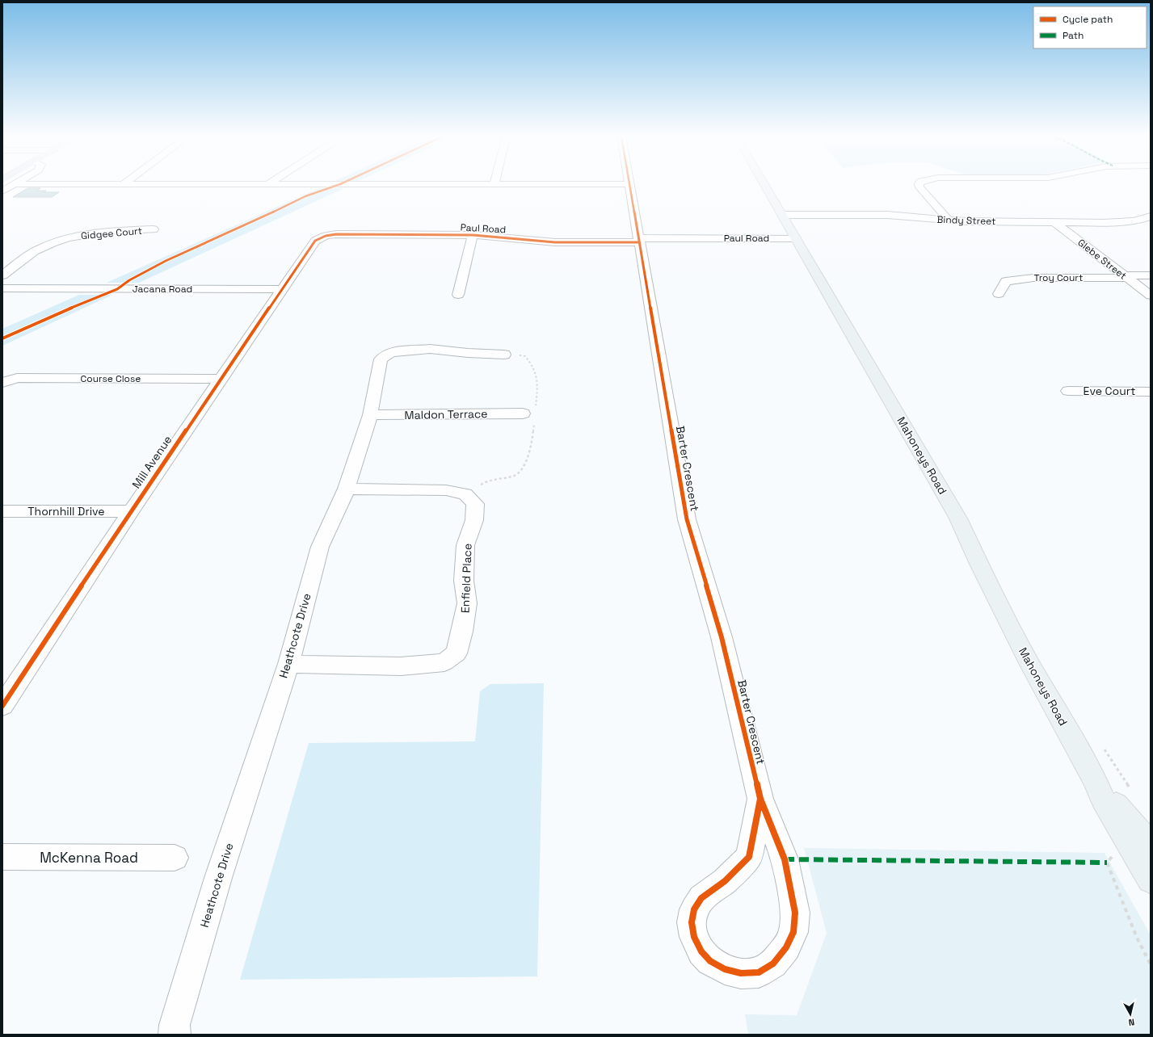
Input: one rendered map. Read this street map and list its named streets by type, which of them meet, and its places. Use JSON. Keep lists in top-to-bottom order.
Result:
{
  "streets": {
    "main road": ["Mahoneys Road"],
    "street": [
      "Bindy Street",
      "Paul Road",
      "Gidgee Court",
      "Glebe Street",
      "Troy Court",
      "Jacana Road",
      "Course Close",
      "Eve Court",
      "Maldon Terrace",
      "Mill Avenue",
      "Barter Crescent",
      "Thornhill Drive",
      "Enfield Place",
      "Heathcote Drive",
      "McKenna Road"
    ]
  },
  "crossings": [
    ["Bindy Street", "Glebe Street"],
    ["Bindy Street", "Mahoneys Road"],
    ["Paul Road", "Mahoneys Road"],
    ["Paul Road", "Mill Avenue"],
    ["Paul Road", "Barter Crescent"],
    ["Glebe Street", "Troy Court"],
    ["Jacana Road", "Mill Avenue"],
    ["Course Close", "Mill Avenue"],
    ["Maldon Terrace", "Heathcote Drive"],
    ["Mill Avenue", "Thornhill Drive"],
    ["Enfield Place", "Heathcote Drive"]
  ],
  "legend": ["Cycle path", "Path"],
  "north": "bottom"
}
